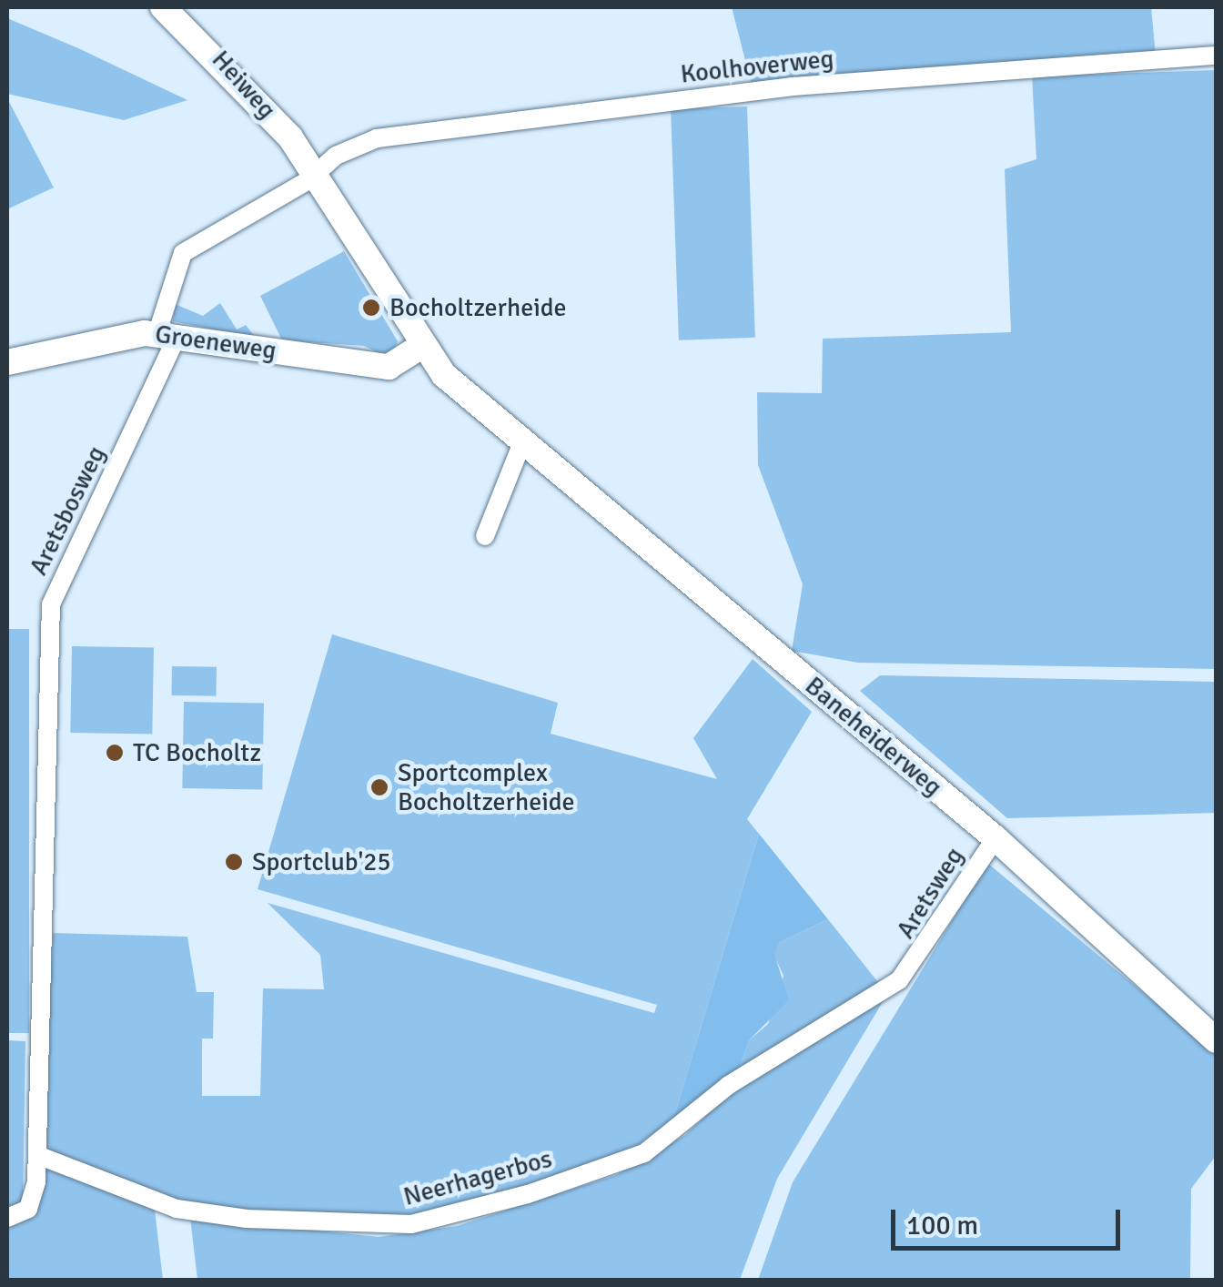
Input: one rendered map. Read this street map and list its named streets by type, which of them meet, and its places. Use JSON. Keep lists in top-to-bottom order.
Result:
{
  "streets": {
    "street": [
      "Koolhoverweg",
      "Heiweg",
      "Groeneweg",
      "Aretsbosweg",
      "Baneheiderweg",
      "Aretsweg",
      "Neerhagerbos"
    ]
  },
  "crossings": [
    ["Koolhoverweg", "Heiweg"],
    ["Koolhoverweg", "Groeneweg"],
    ["Koolhoverweg", "Aretsbosweg"],
    ["Koolhoverweg", "Baneheiderweg"],
    ["Heiweg", "Baneheiderweg"],
    ["Groeneweg", "Aretsbosweg"],
    ["Groeneweg", "Baneheiderweg"],
    ["Aretsbosweg", "Neerhagerbos"],
    ["Baneheiderweg", "Aretsweg"],
    ["Aretsweg", "Neerhagerbos"]
  ],
  "places": [
    "Bocholtzerheide",
    "TC Bocholtz",
    "Sportcomplex Bocholtzerheide",
    "Sportclub'25"
  ],
  "scale_bar": "100 m"
}
